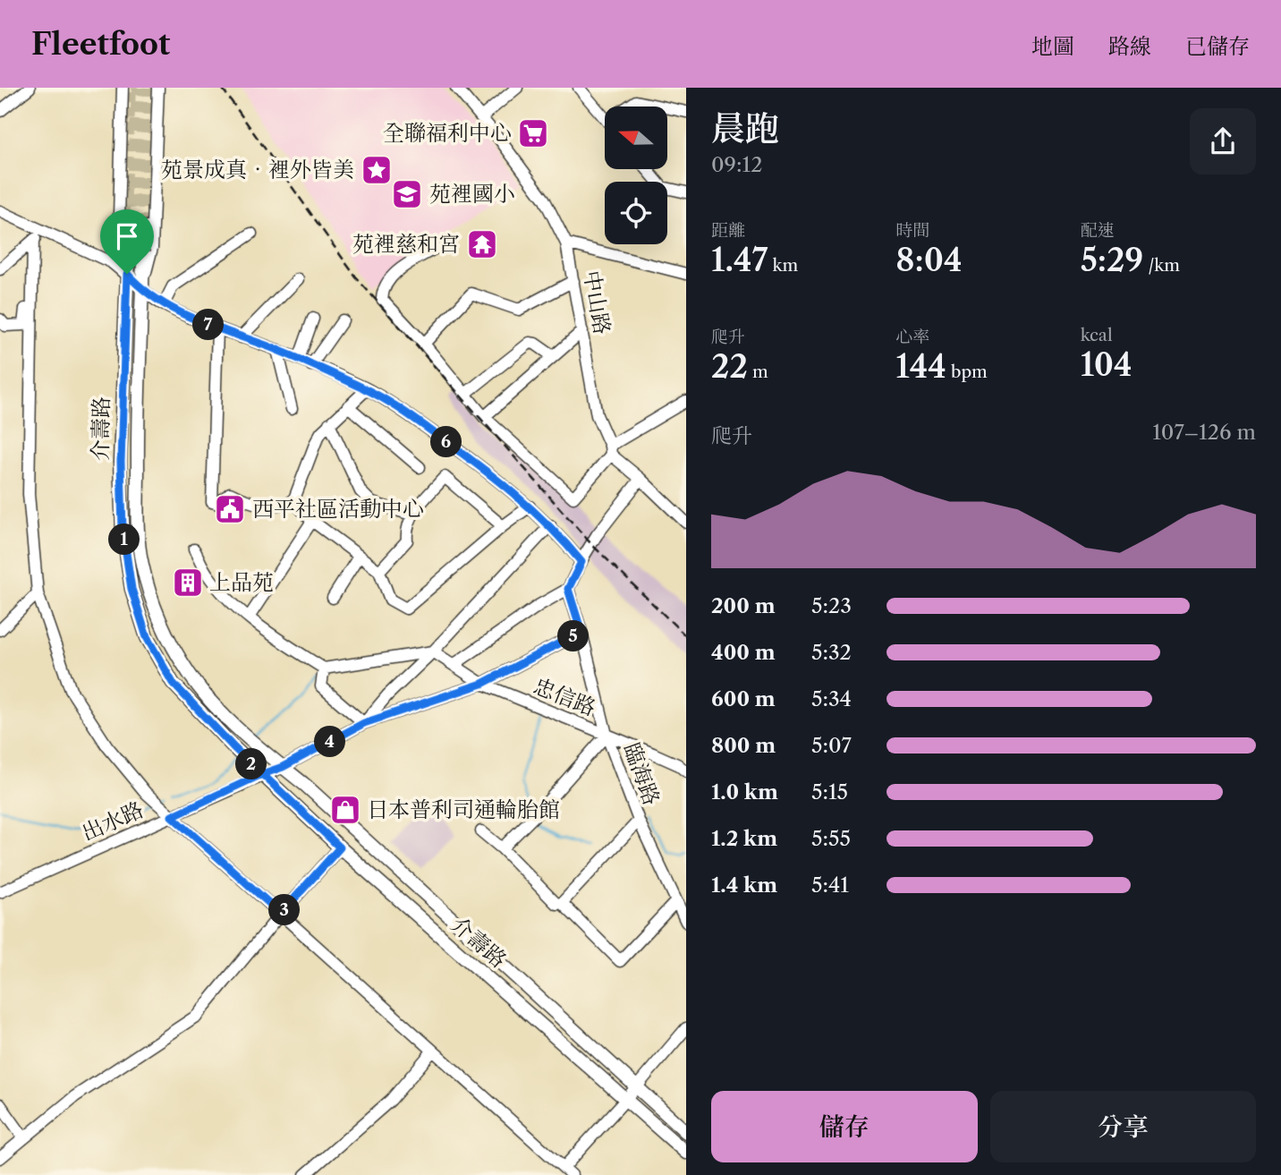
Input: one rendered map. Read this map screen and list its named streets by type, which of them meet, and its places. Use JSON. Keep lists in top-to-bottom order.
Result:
{
  "streets": {
    "main road": ["介壽路"],
    "street": [
      "中山路",
      "忠信路",
      "臨海路",
      "出水路"
    ]
  },
  "crossings": [
    ["介壽路", "出水路"],
    ["忠信路", "臨海路"],
    ["忠信路", "出水路"],
    ["臨海路", "出水路"]
  ],
  "places": {
    "supermarket": ["全聯福利中心"],
    "place": ["苑景成真．裡外皆美"],
    "school or university": ["苑裡國小"],
    "temple": ["苑裡慈和宮"],
    "public building": ["西平社區活動中心"],
    "building": ["上品苑"],
    "shop": ["日本普利司通輪胎館"]
  },
  "north": "left",
  "page": {
    "header": "Fleetfoot",
    "nav": ["地圖", "路線", "已儲存"],
    "heading": ["晨跑", "09:12"],
    "stats": [
      ["距離", "1.47 km"],
      ["時間", "8:04"],
      ["配速", "5:29 /km"],
      ["爬升", "22 m"],
      ["心率", "144 bpm"],
      ["kcal", "104"]
    ],
    "pins": [
      "7",
      "6",
      "1",
      "5",
      "4",
      "2",
      "3"
    ],
    "chart": ["爬升", "107–126 m"],
    "list": [
      {
        "name": "200 m",
        "note": "5:23"
      },
      {
        "name": "400 m",
        "note": "5:32"
      },
      {
        "name": "600 m",
        "note": "5:34"
      },
      {
        "name": "800 m",
        "note": "5:07"
      },
      {
        "name": "1.0 km",
        "note": "5:15"
      },
      {
        "name": "1.2 km",
        "note": "5:55"
      },
      {
        "name": "1.4 km",
        "note": "5:41"
      }
    ],
    "buttons": ["儲存", "分享"]
  }
}
